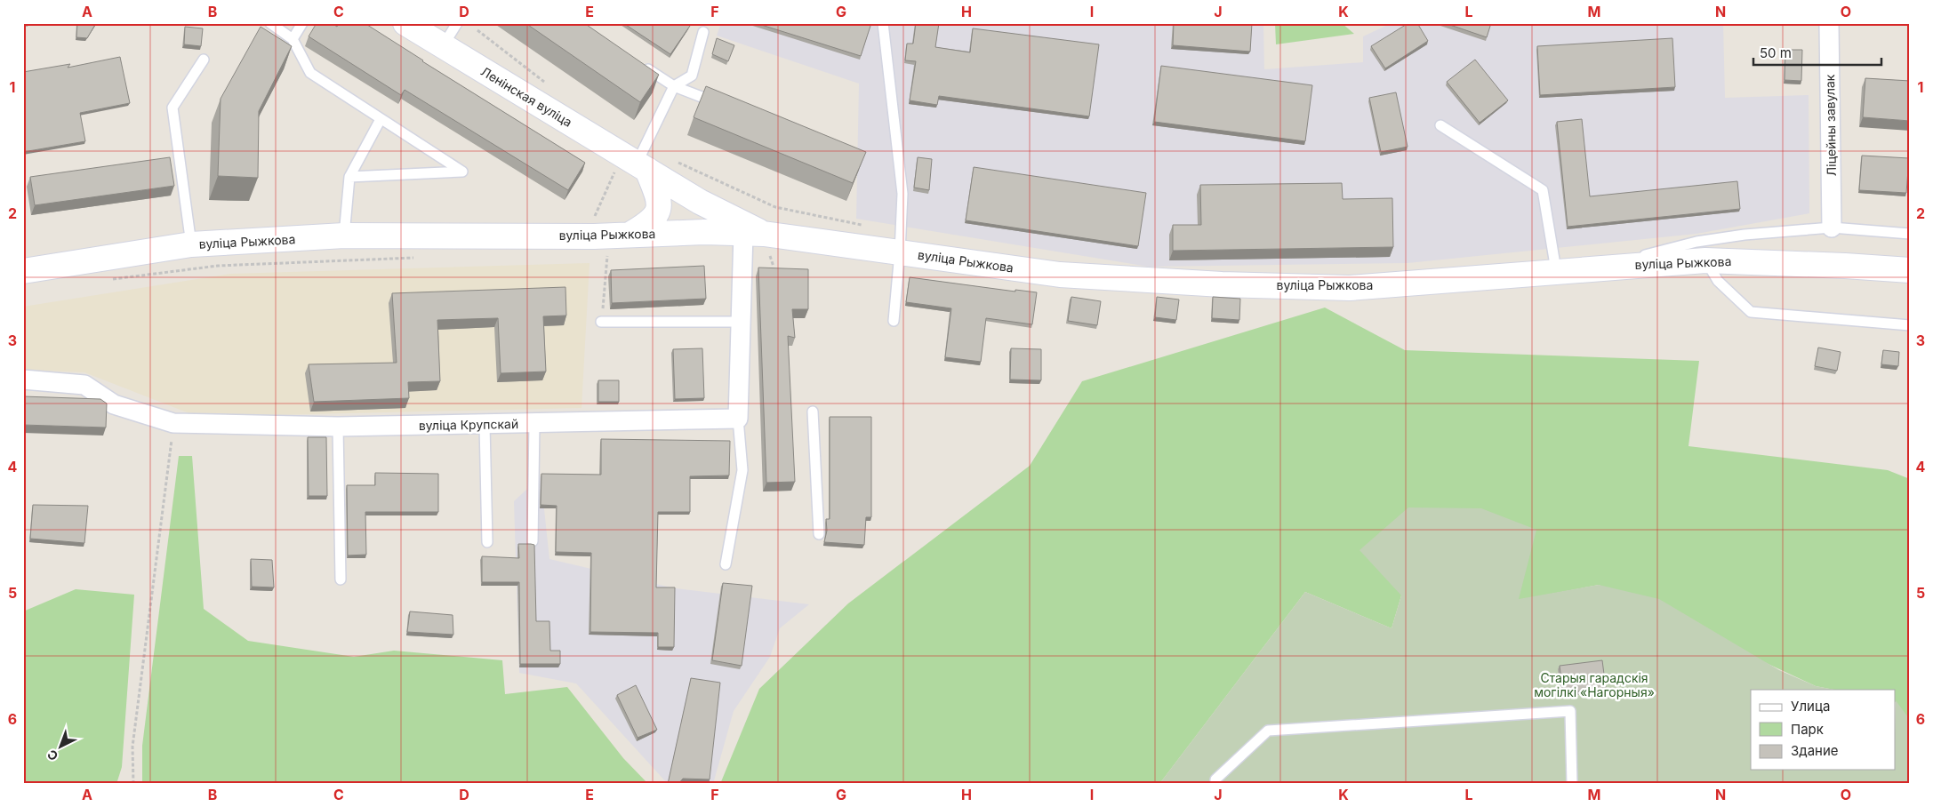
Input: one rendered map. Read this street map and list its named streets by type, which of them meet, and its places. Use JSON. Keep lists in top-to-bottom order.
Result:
{
  "streets": {
    "main road": ["Ленінская вуліца", "вуліца Рыжкова"],
    "street": ["Ліцейны завулак", "вуліца Крупскай"]
  },
  "crossings": [
    ["Ленінская вуліца", "вуліца Рыжкова"]
  ],
  "parks": ["Старыя гарадскія могілкі «Нагорныя»"],
  "legend": ["Улица", "Парк", "Здание"],
  "scale_bar": "50 m",
  "north": "bottom left",
  "grid": {
    "columns": [
      "A",
      "B",
      "C",
      "D",
      "E",
      "F",
      "G",
      "H",
      "I",
      "J",
      "K",
      "L",
      "M",
      "N",
      "O"
    ],
    "rows": [
      "1",
      "2",
      "3",
      "4",
      "5",
      "6"
    ]
  }
}
